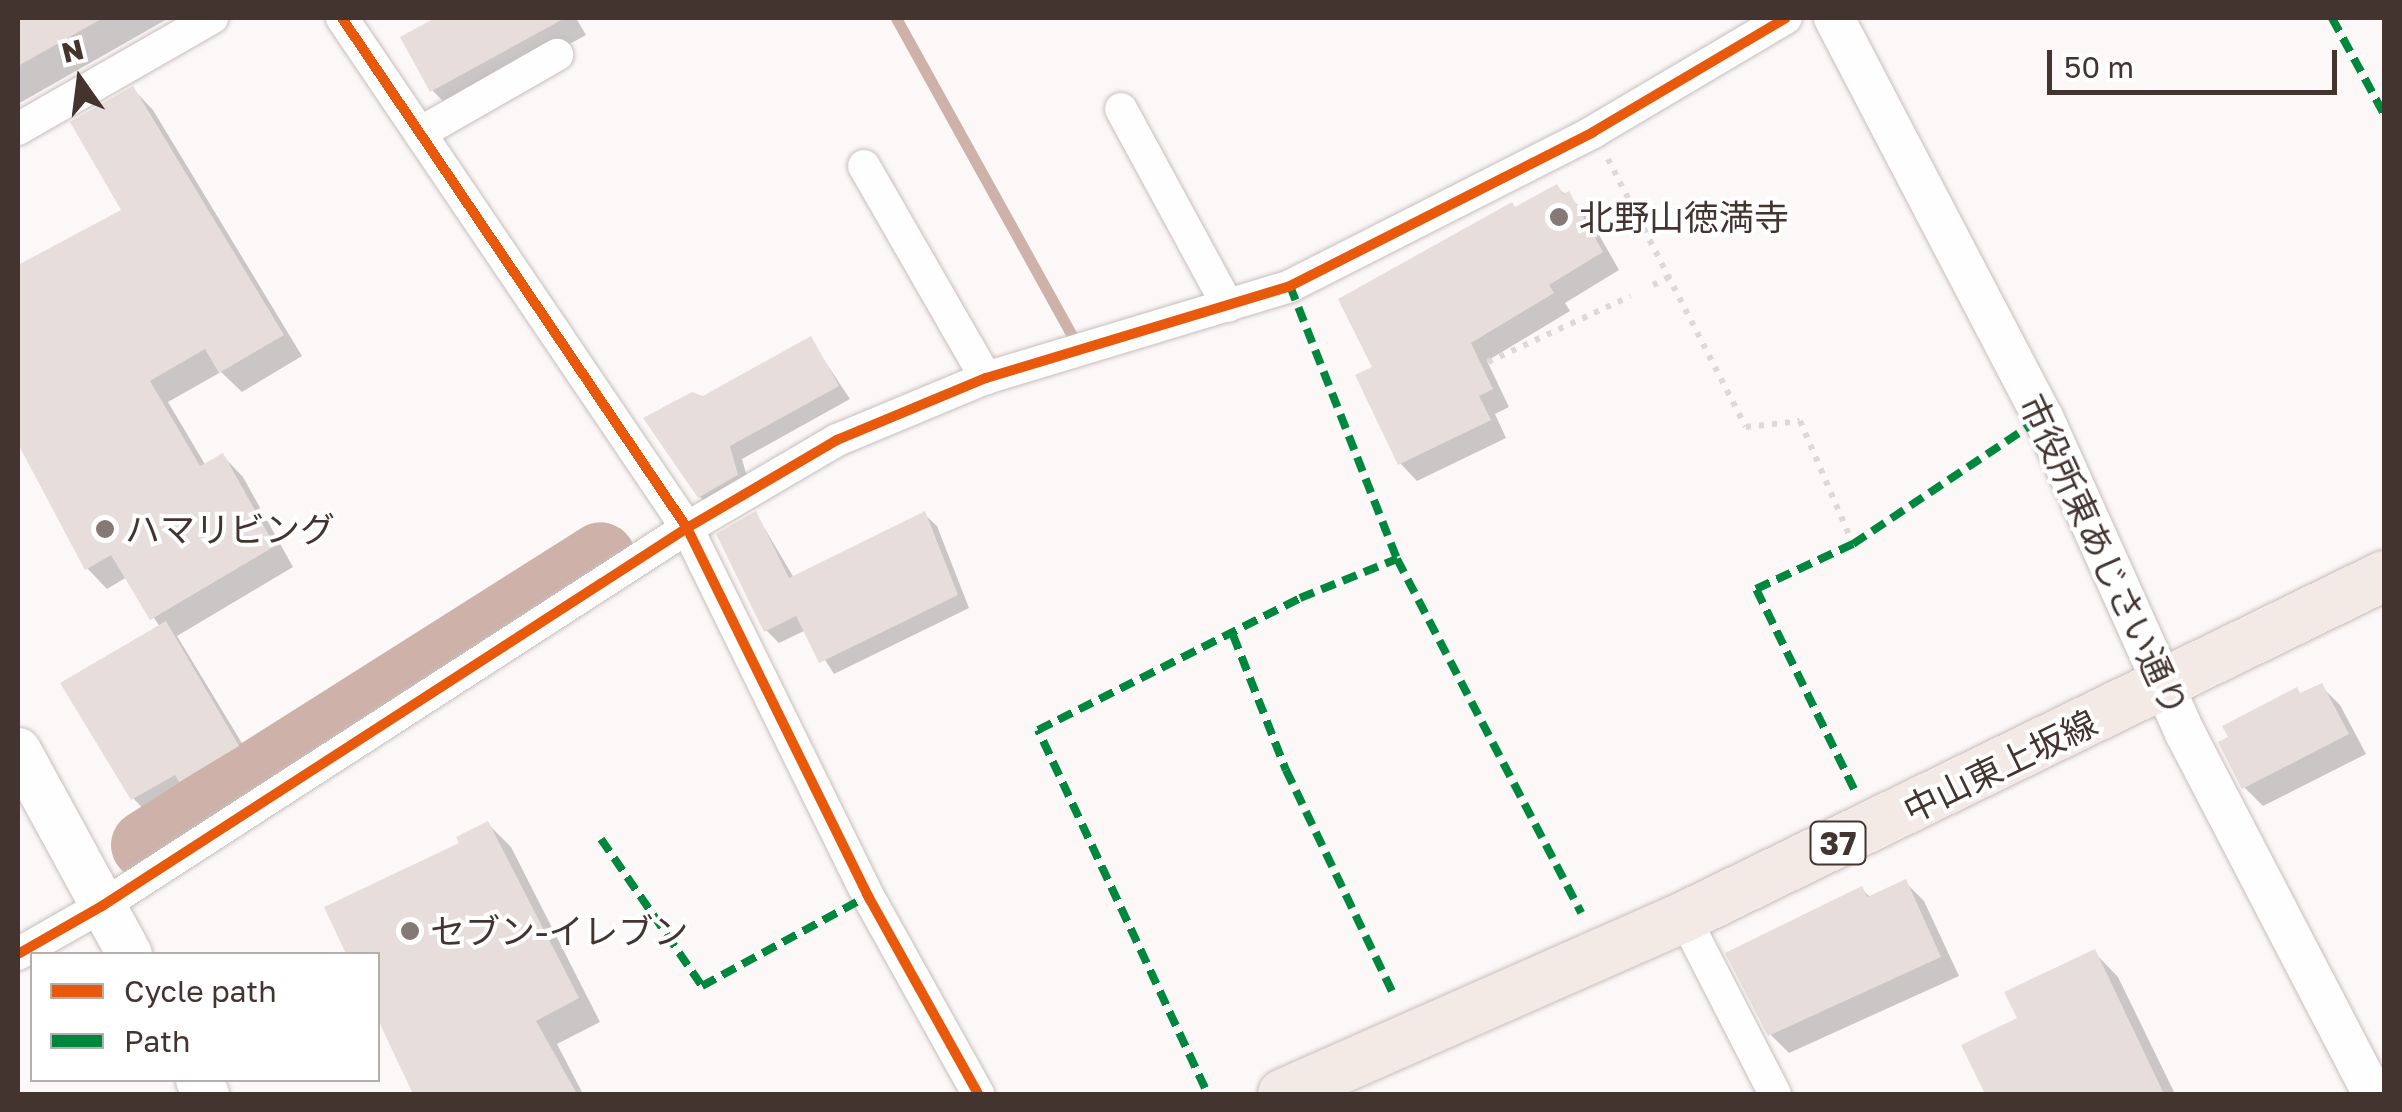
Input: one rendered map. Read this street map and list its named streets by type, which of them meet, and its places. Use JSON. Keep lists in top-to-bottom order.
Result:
{
  "streets": {
    "main road": ["中山東上坂線", "37"],
    "street": ["市役所東あじさい通り"]
  },
  "crossings": [
    ["市役所東あじさい通り", "中山東上坂線"]
  ],
  "places": ["北野山徳満寺", "ハマリビング", "セブン-イレブン"],
  "legend": ["Cycle path", "Path"],
  "scale_bar": "50 m",
  "north": "top"
}
